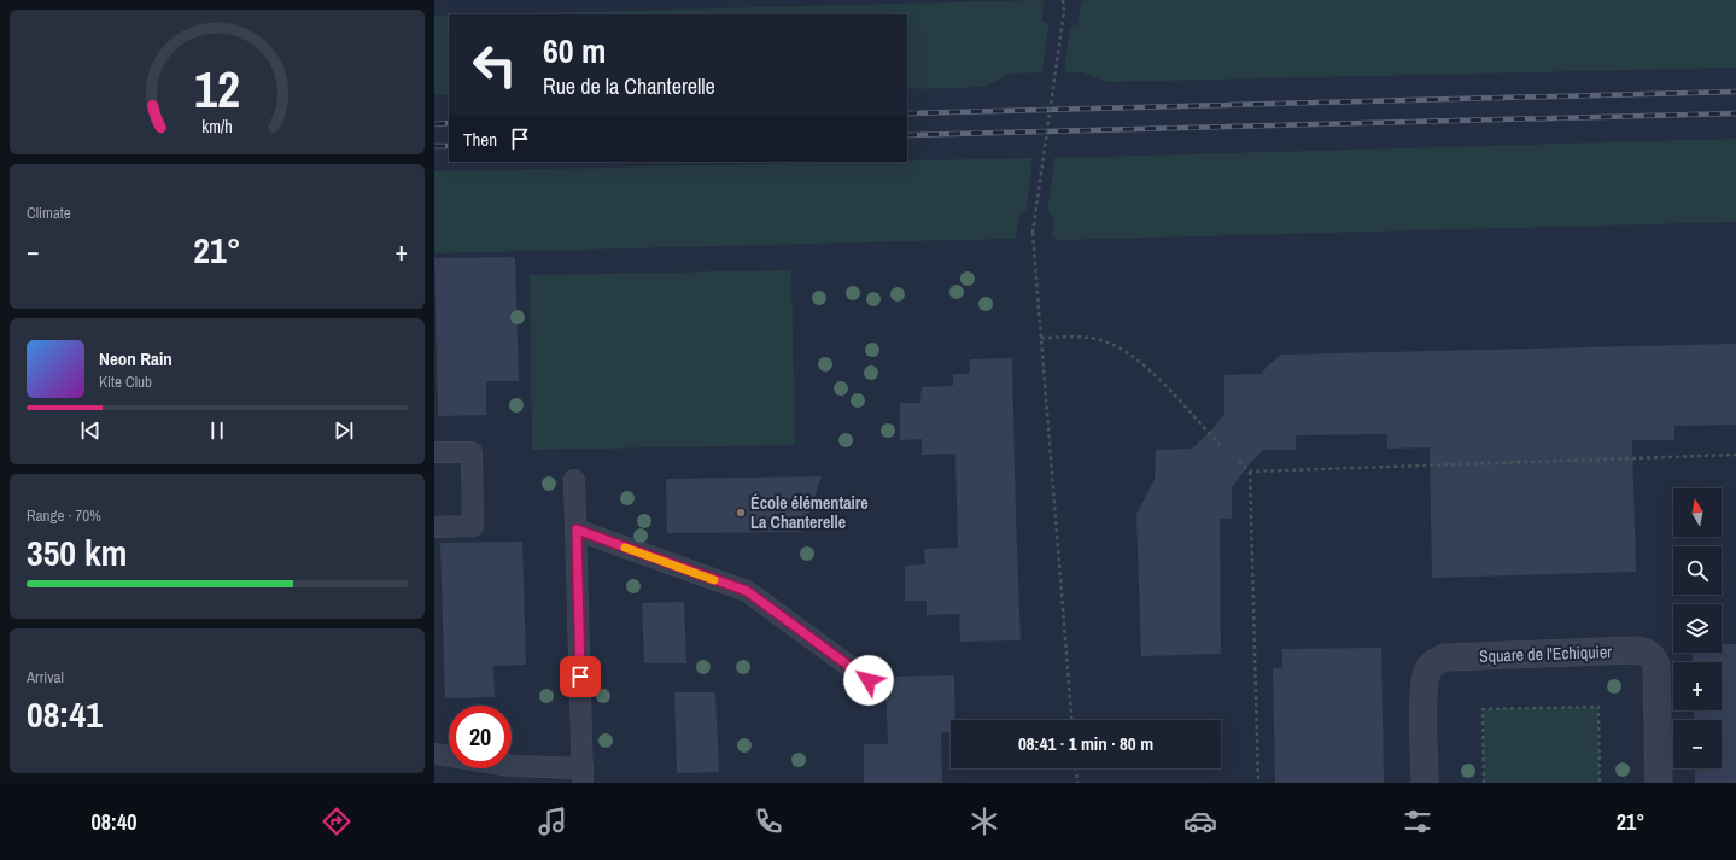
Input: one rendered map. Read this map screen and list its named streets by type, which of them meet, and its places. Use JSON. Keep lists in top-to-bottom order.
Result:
{
  "streets": {
    "street": ["Square de l'Echiquier"]
  },
  "places": ["École élémentaire La Chanterelle"],
  "north": "top",
  "page": {
    "turn": ["60 m", "Rue de la Chanterelle"],
    "then": "Then",
    "tile": [
      "Climate",
      ["Range · 70%", "350 km"],
      ["Arrival", "08:41"]
    ],
    "heat": ["−", "21°", "+"],
    "song": ["Neon Rain", "Kite Club"],
    "map_buttons": ["+", "−"],
    "limit": "20",
    "trip": "08:41 · 1 min · 80 m",
    "tabs": ["08:40", "21°"],
    "gauge": ["12", "km/h"]
  }
}
